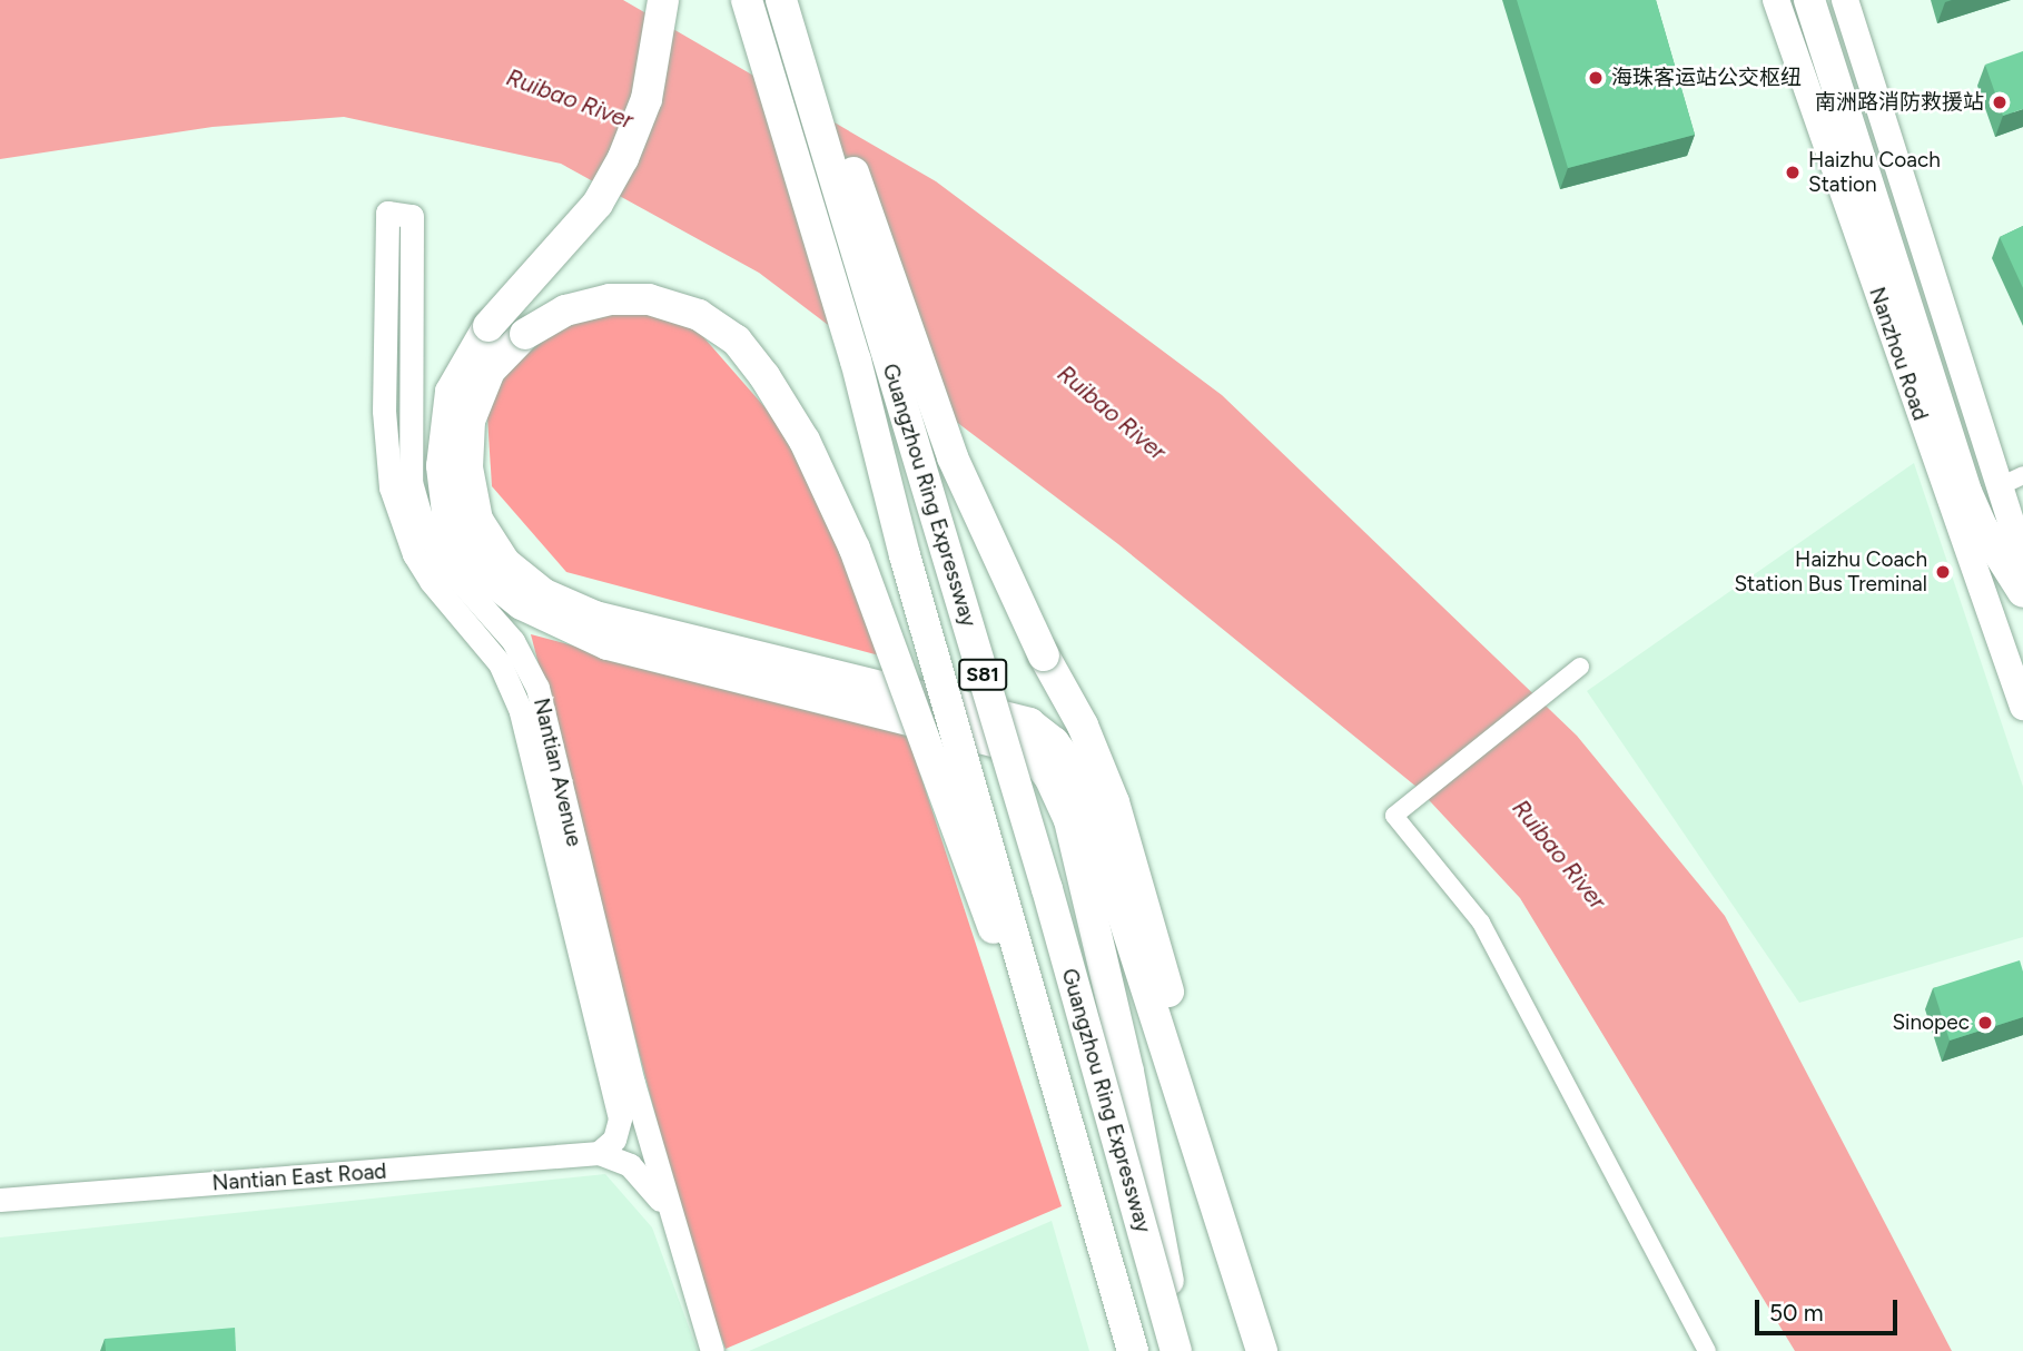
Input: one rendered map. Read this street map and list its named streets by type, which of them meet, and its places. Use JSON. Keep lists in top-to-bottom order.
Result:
{
  "streets": {
    "highway": ["Guangzhou Ring Expressway", "S81"],
    "main road": ["Nanzhou Road"],
    "street": ["Nantian Avenue", "Nantian East Road"]
  },
  "crossings": [
    ["Nantian Avenue", "Nantian East Road"]
  ],
  "water": ["Ruibao River"],
  "places": [
    "海珠客运站公交枢纽",
    "南洲路消防救援站",
    "Haizhu Coach Station",
    "Haizhu Coach Station Bus Treminal",
    "Sinopec"
  ],
  "scale_bar": "50 m"
}
